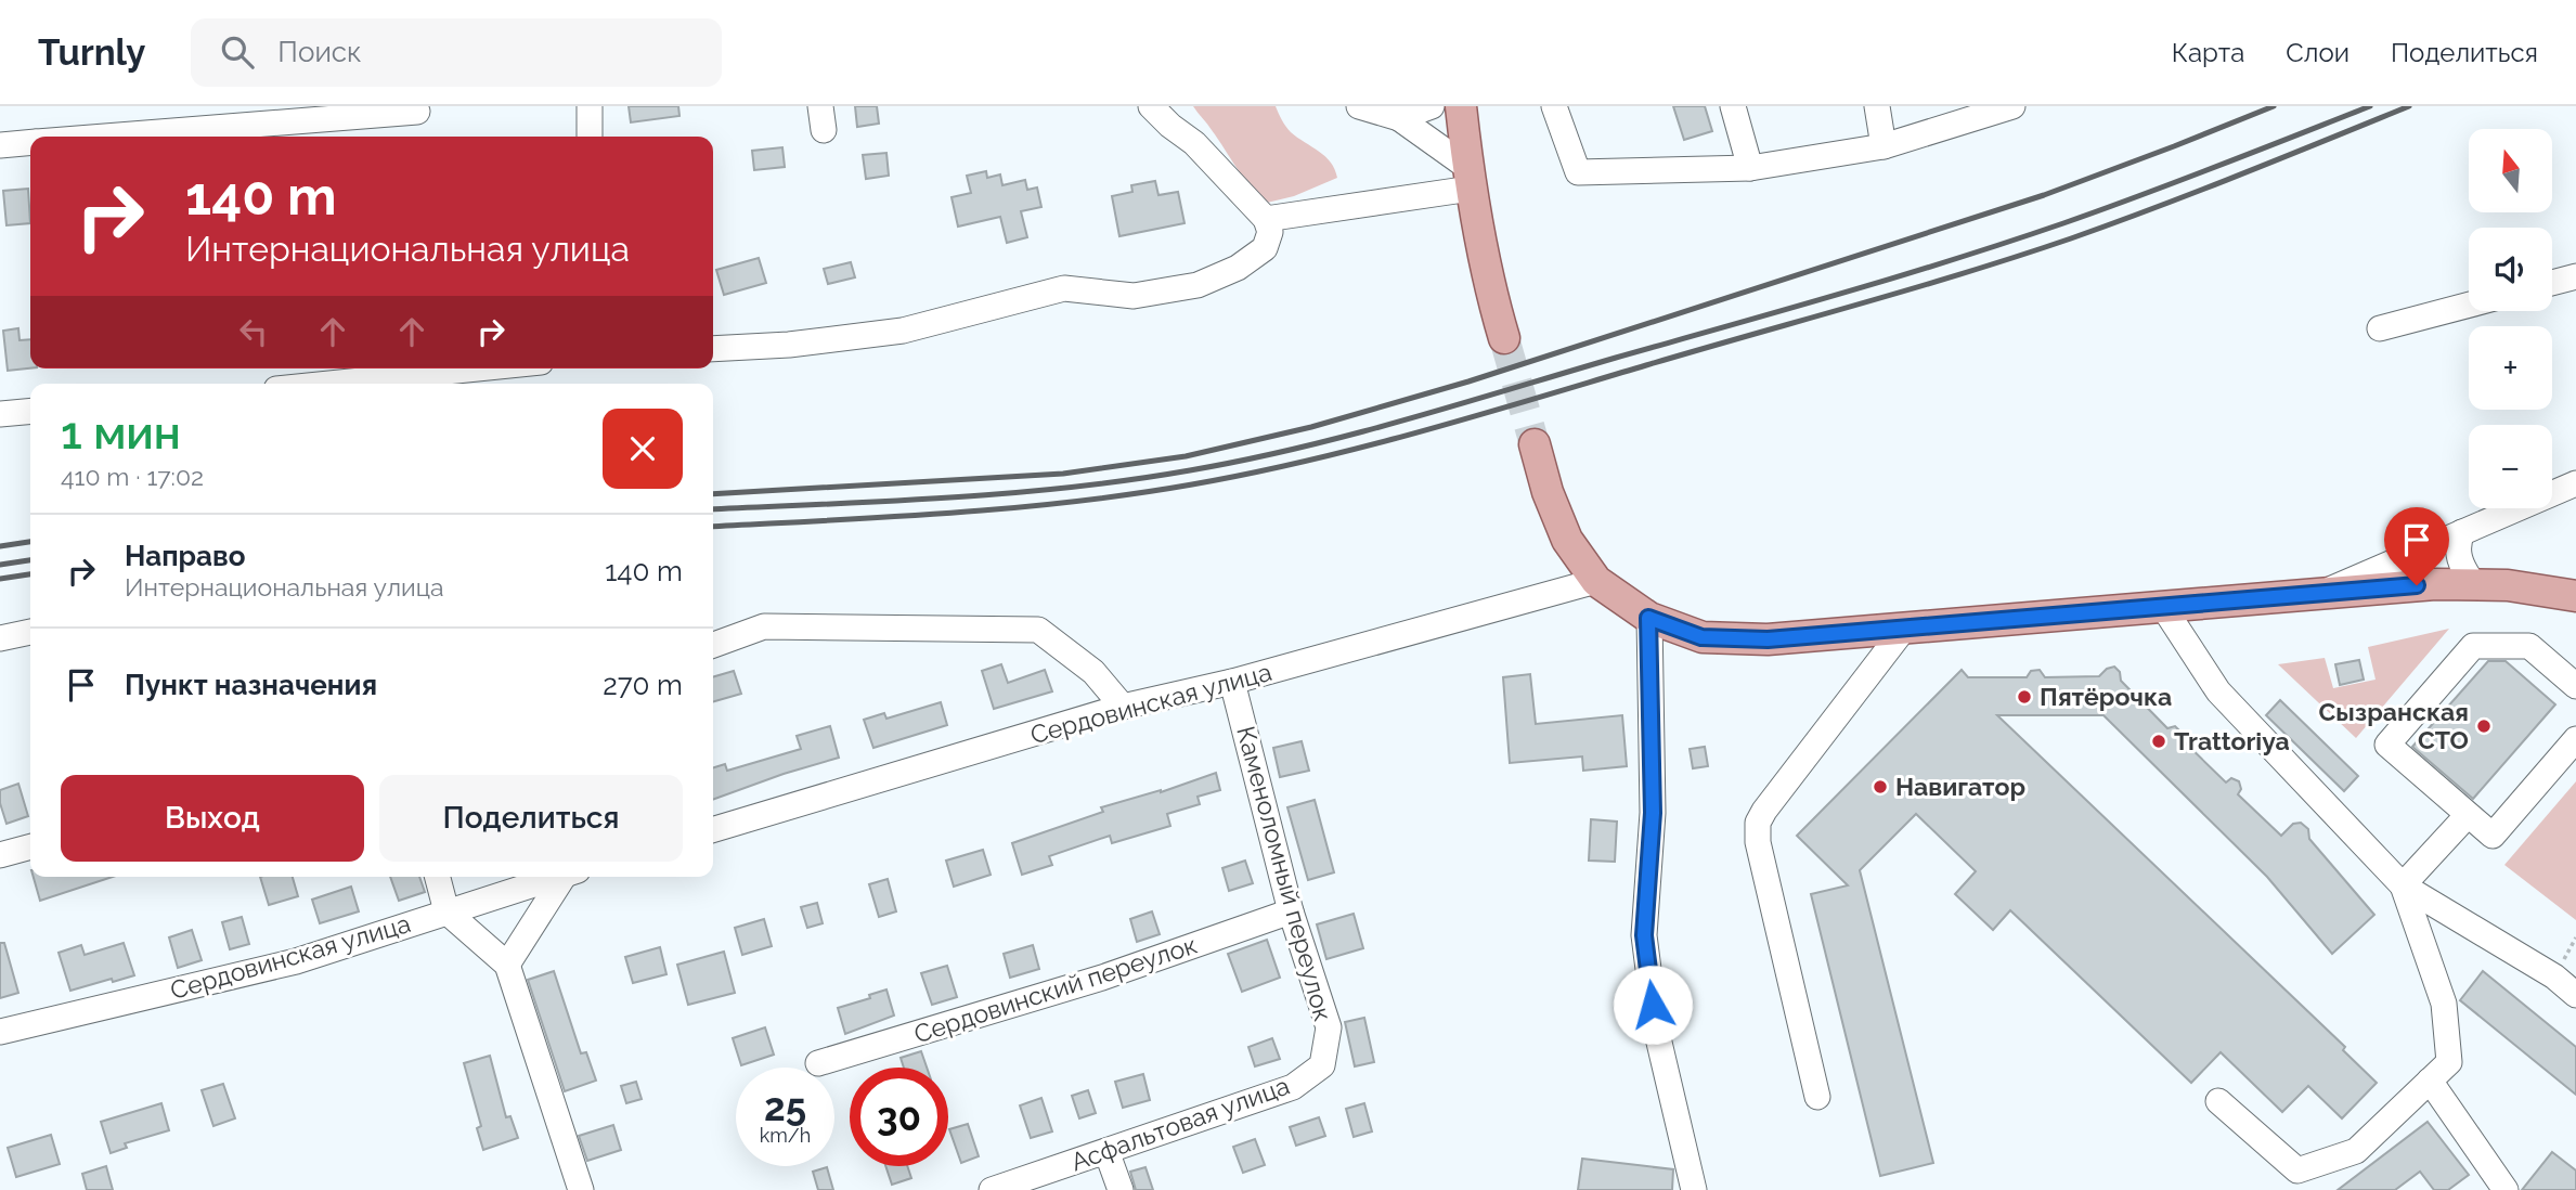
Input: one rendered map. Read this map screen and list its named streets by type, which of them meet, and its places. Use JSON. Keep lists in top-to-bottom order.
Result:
{
  "streets": {
    "street": [
      "Сердовинская улица",
      "Каменоломный переулок",
      "Сердовинский переулок",
      "Асфальтовая улица"
    ]
  },
  "crossings": [
    ["Сердовинская улица", "Каменоломный переулок"],
    ["Каменоломный переулок", "Сердовинский переулок"],
    ["Каменоломный переулок", "Асфальтовая улица"]
  ],
  "places": [
    "Пятёрочка",
    "Сызранская СТО",
    "Trattoriya",
    "Навигатор"
  ],
  "north": "top",
  "page": {
    "header": "Turnly",
    "search": "Поиск",
    "nav": ["Карта", "Слои", "Поделиться"],
    "map_buttons": ["+", "−"],
    "turn": ["140 m", "Интернациональная улица"],
    "heading": ["1 мин", "410 m · 17:02"],
    "list": [
      {
        "name": "Направо",
        "note": "Интернациональная улица",
        "value": "140 m"
      },
      {
        "name": "Пункт назначения",
        "value": "270 m"
      }
    ],
    "buttons": ["Выход", "Поделиться"],
    "speed": "25 km/h",
    "limit": "30"
  }
}
